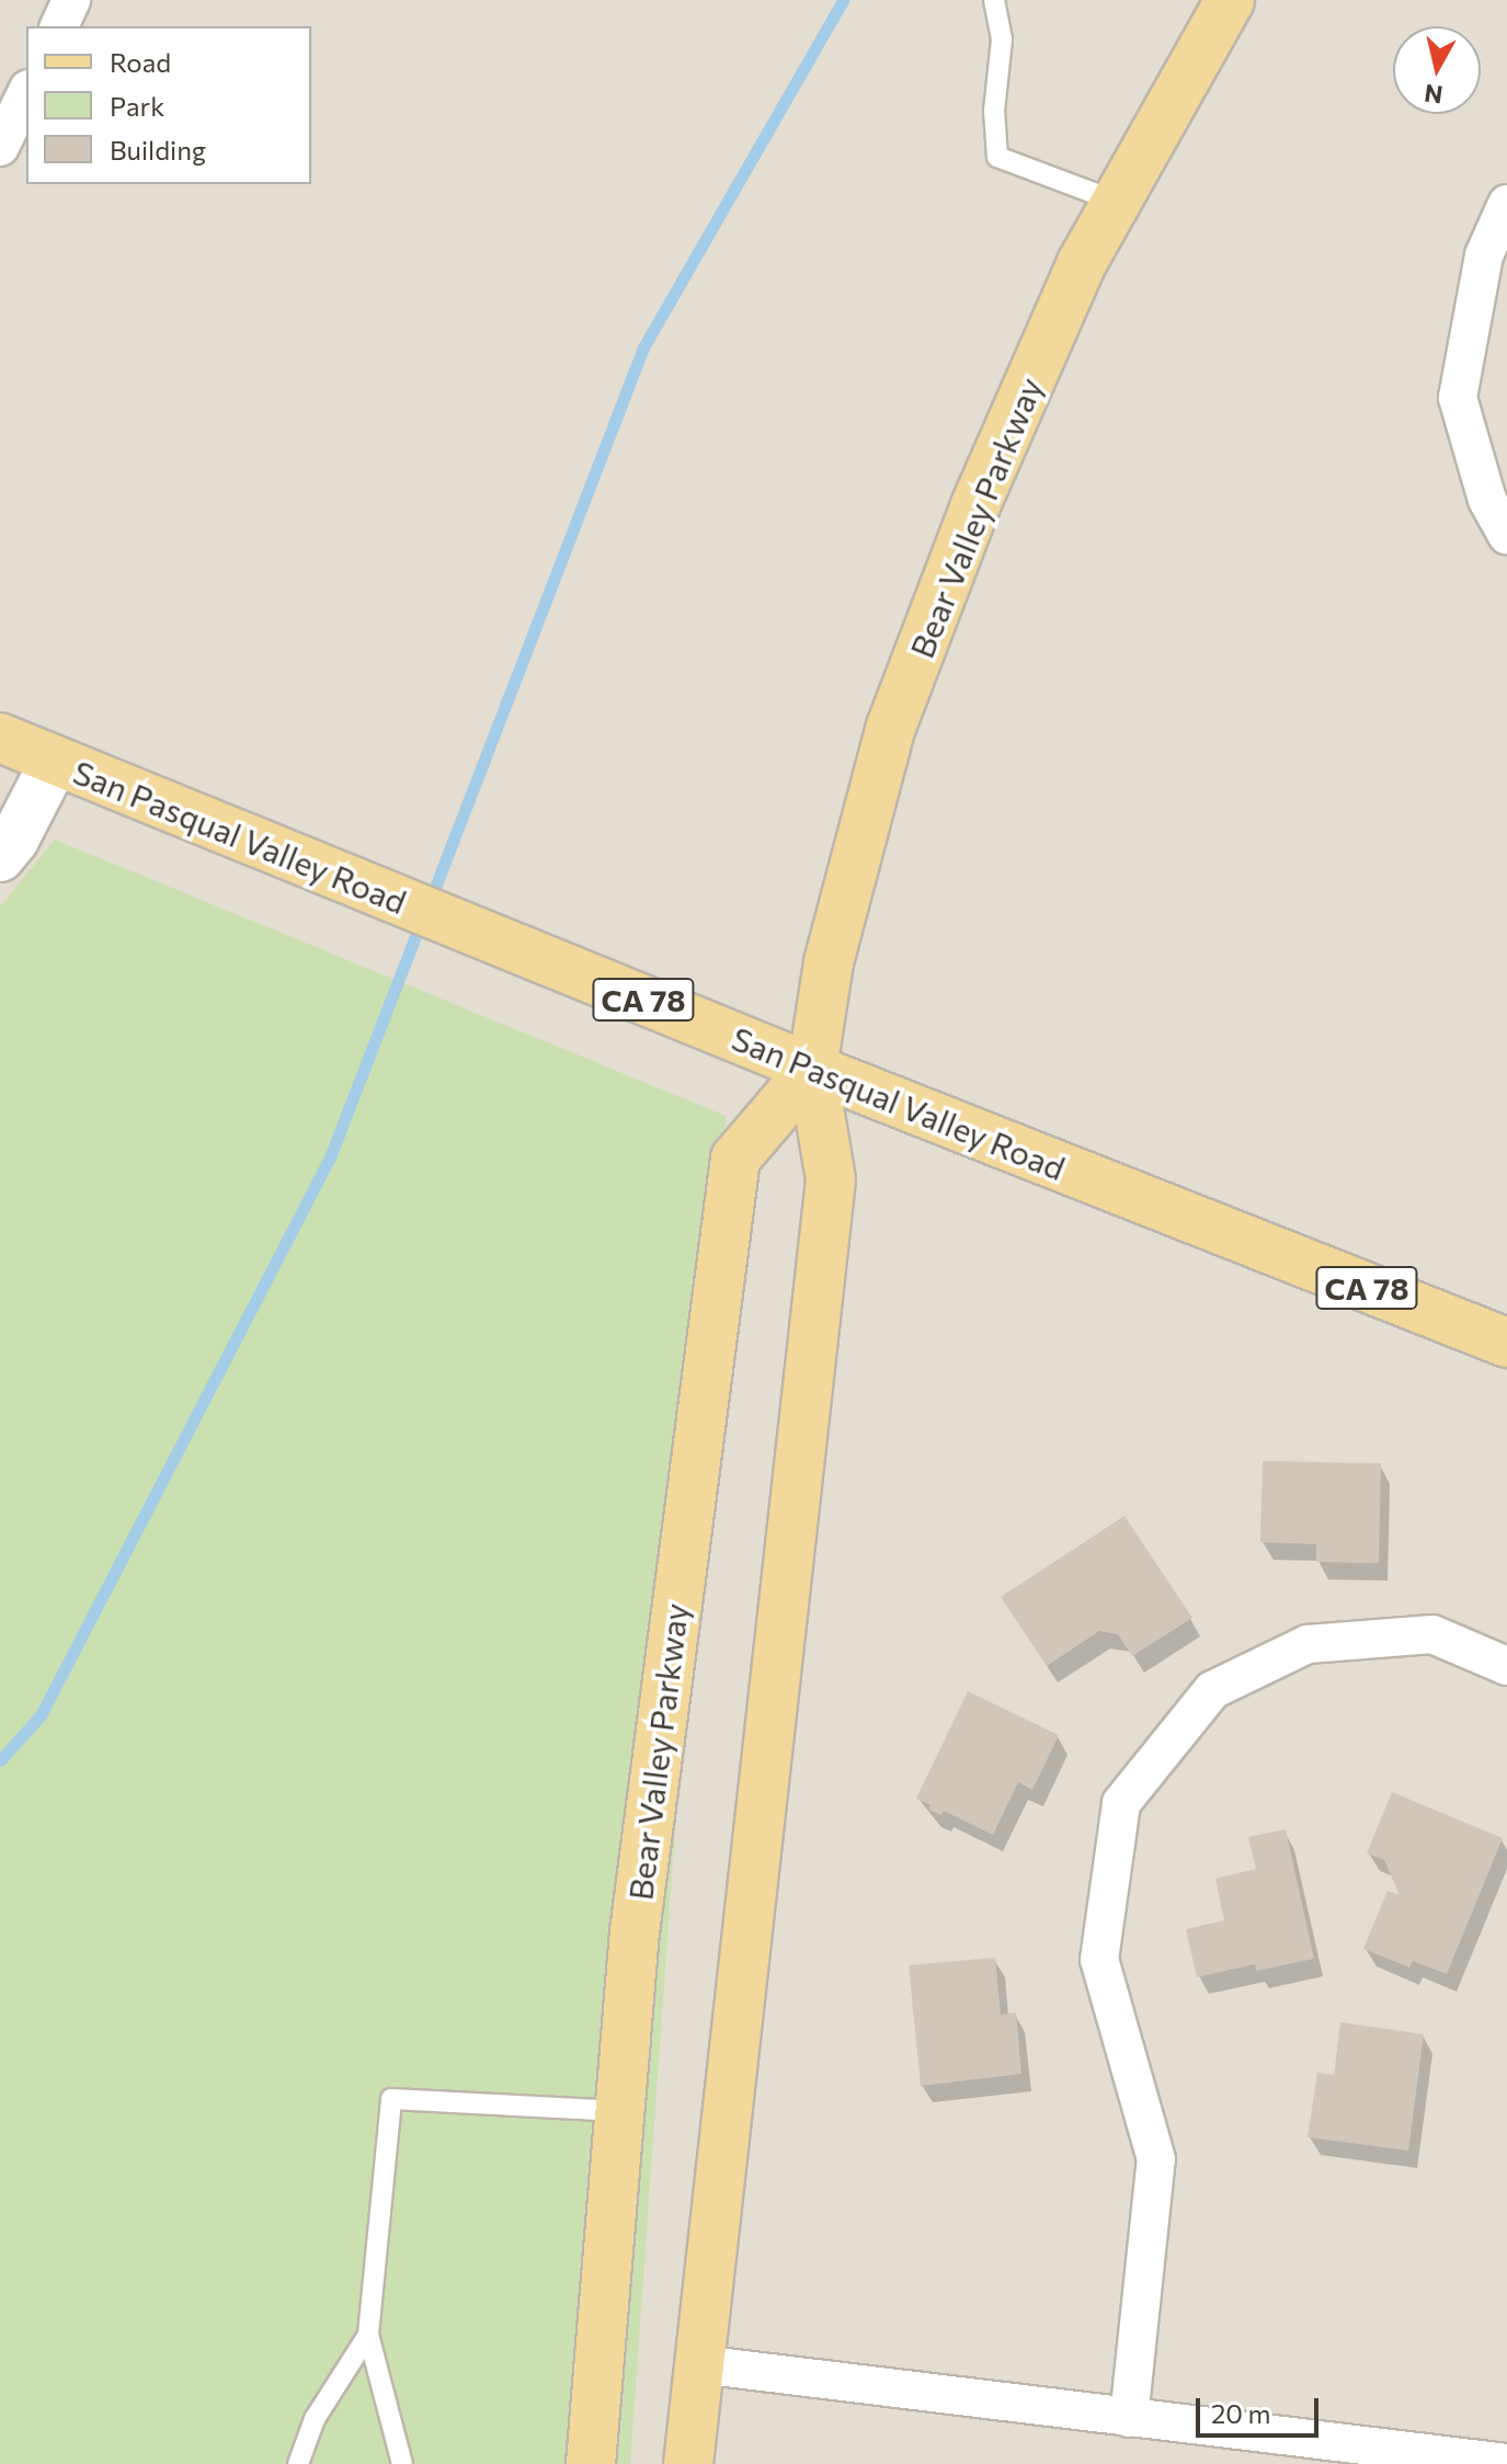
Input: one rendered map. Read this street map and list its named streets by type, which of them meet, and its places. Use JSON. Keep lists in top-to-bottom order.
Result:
{
  "streets": {
    "main road": ["Bear Valley Parkway", "San Pasqual Valley Road", "CA 78"]
  },
  "crossings": [
    ["Bear Valley Parkway", "San Pasqual Valley Road"]
  ],
  "legend": ["Road", "Park", "Building"],
  "scale_bar": "20 m",
  "north": "bottom"
}
